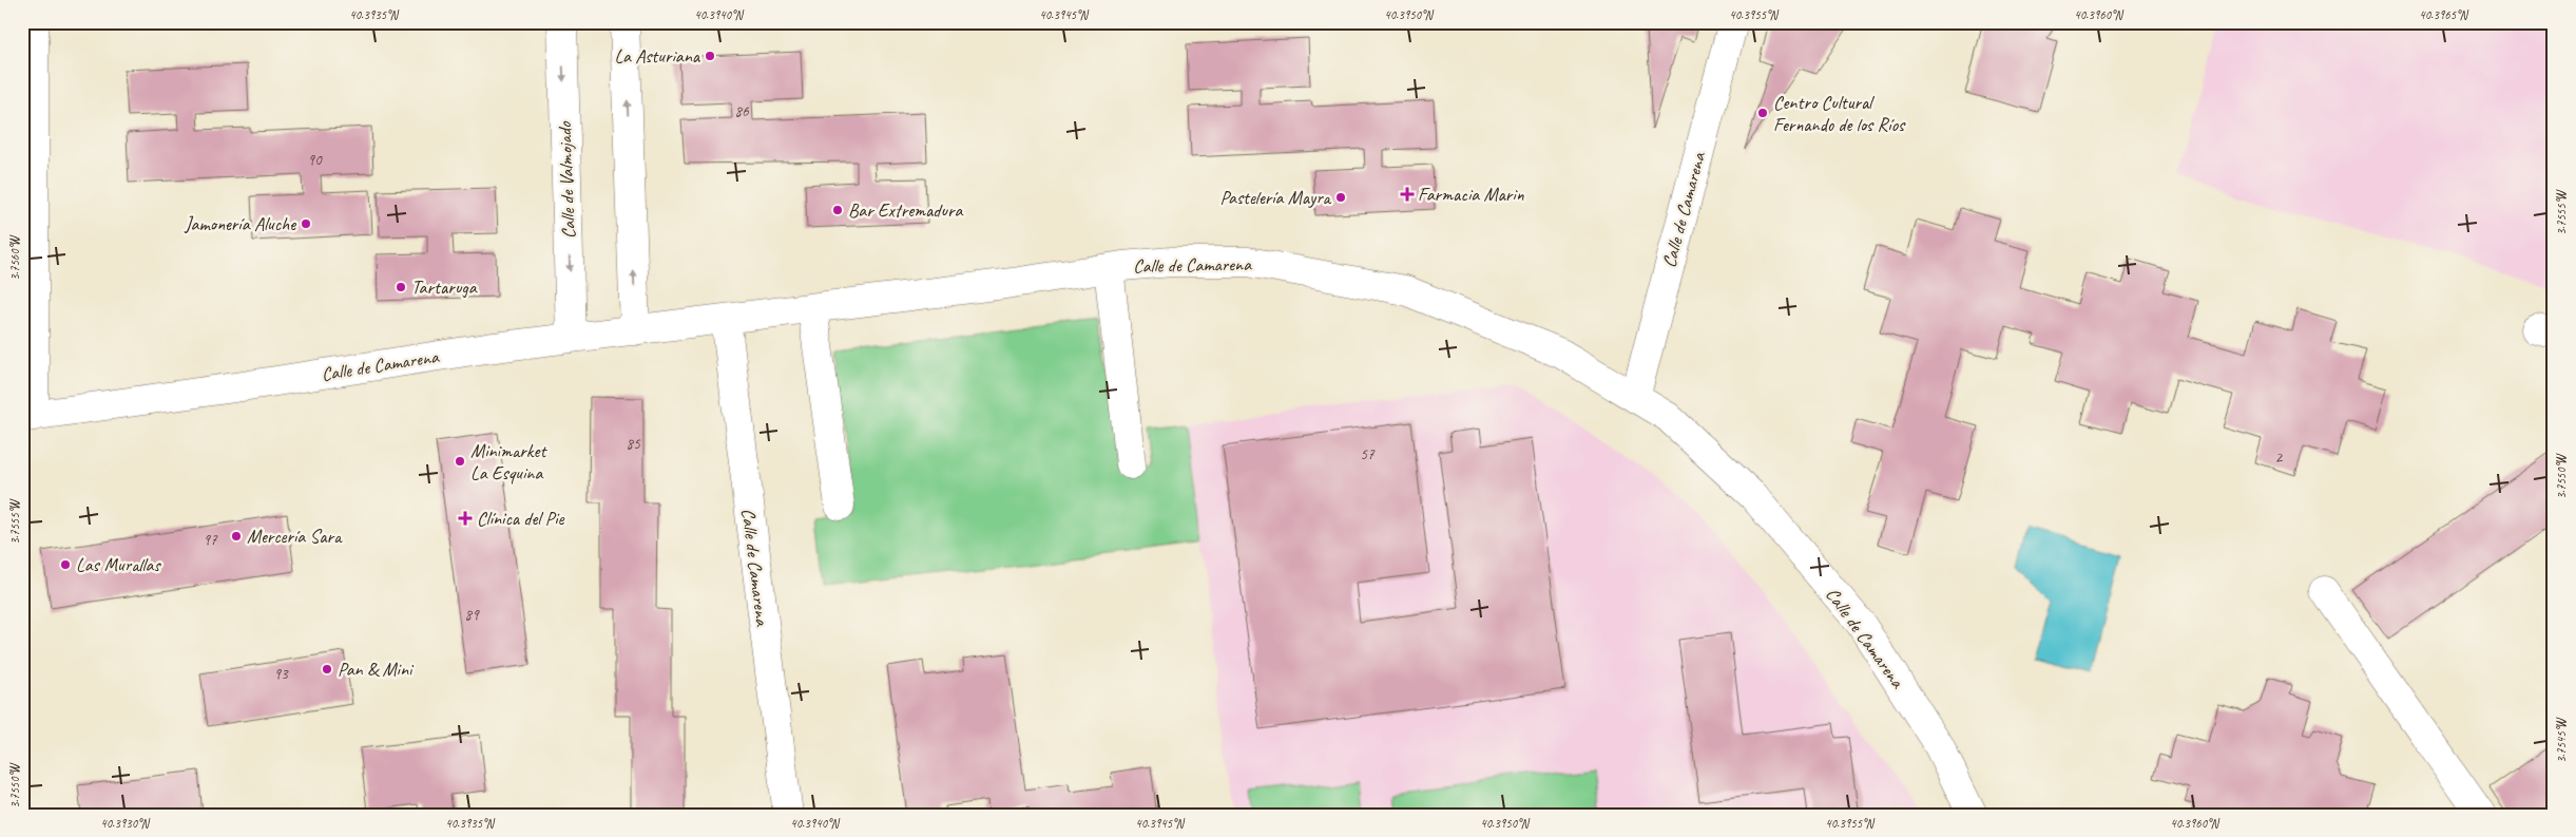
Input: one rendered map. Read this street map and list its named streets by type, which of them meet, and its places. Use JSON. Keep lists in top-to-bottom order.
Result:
{
  "streets": {
    "street": ["Calle de Valmojado", "Calle de Camarena"]
  },
  "crossings": [
    ["Calle de Valmojado", "Calle de Camarena"]
  ],
  "places": {
    "other": [
      "La Asturiana",
      "Centro Cultural Fernando de los Ríos",
      "Pastelería Mayra",
      "Bar Extremadura",
      "Jamonería Aluche",
      "Tartaruga",
      "Minimarket La Esquina",
      "Mercería Sara",
      "Las Murallas",
      "Pan & Mini"
    ],
    "health": ["Farmacia Marin", "Clínica del Pie"]
  },
  "house_numbers": [
    "86",
    "90",
    "85",
    "57",
    "2",
    "97",
    "89",
    "93"
  ],
  "coordinates": [
    "40.3935°N",
    "40.3940°N",
    "40.3945°N",
    "40.3950°N",
    "40.3955°N",
    "40.3960°N",
    "40.3965°N",
    "3.7555°W",
    "3.7560°W",
    "3.7550°W",
    "3.7545°W",
    "40.3930°N"
  ]
}
